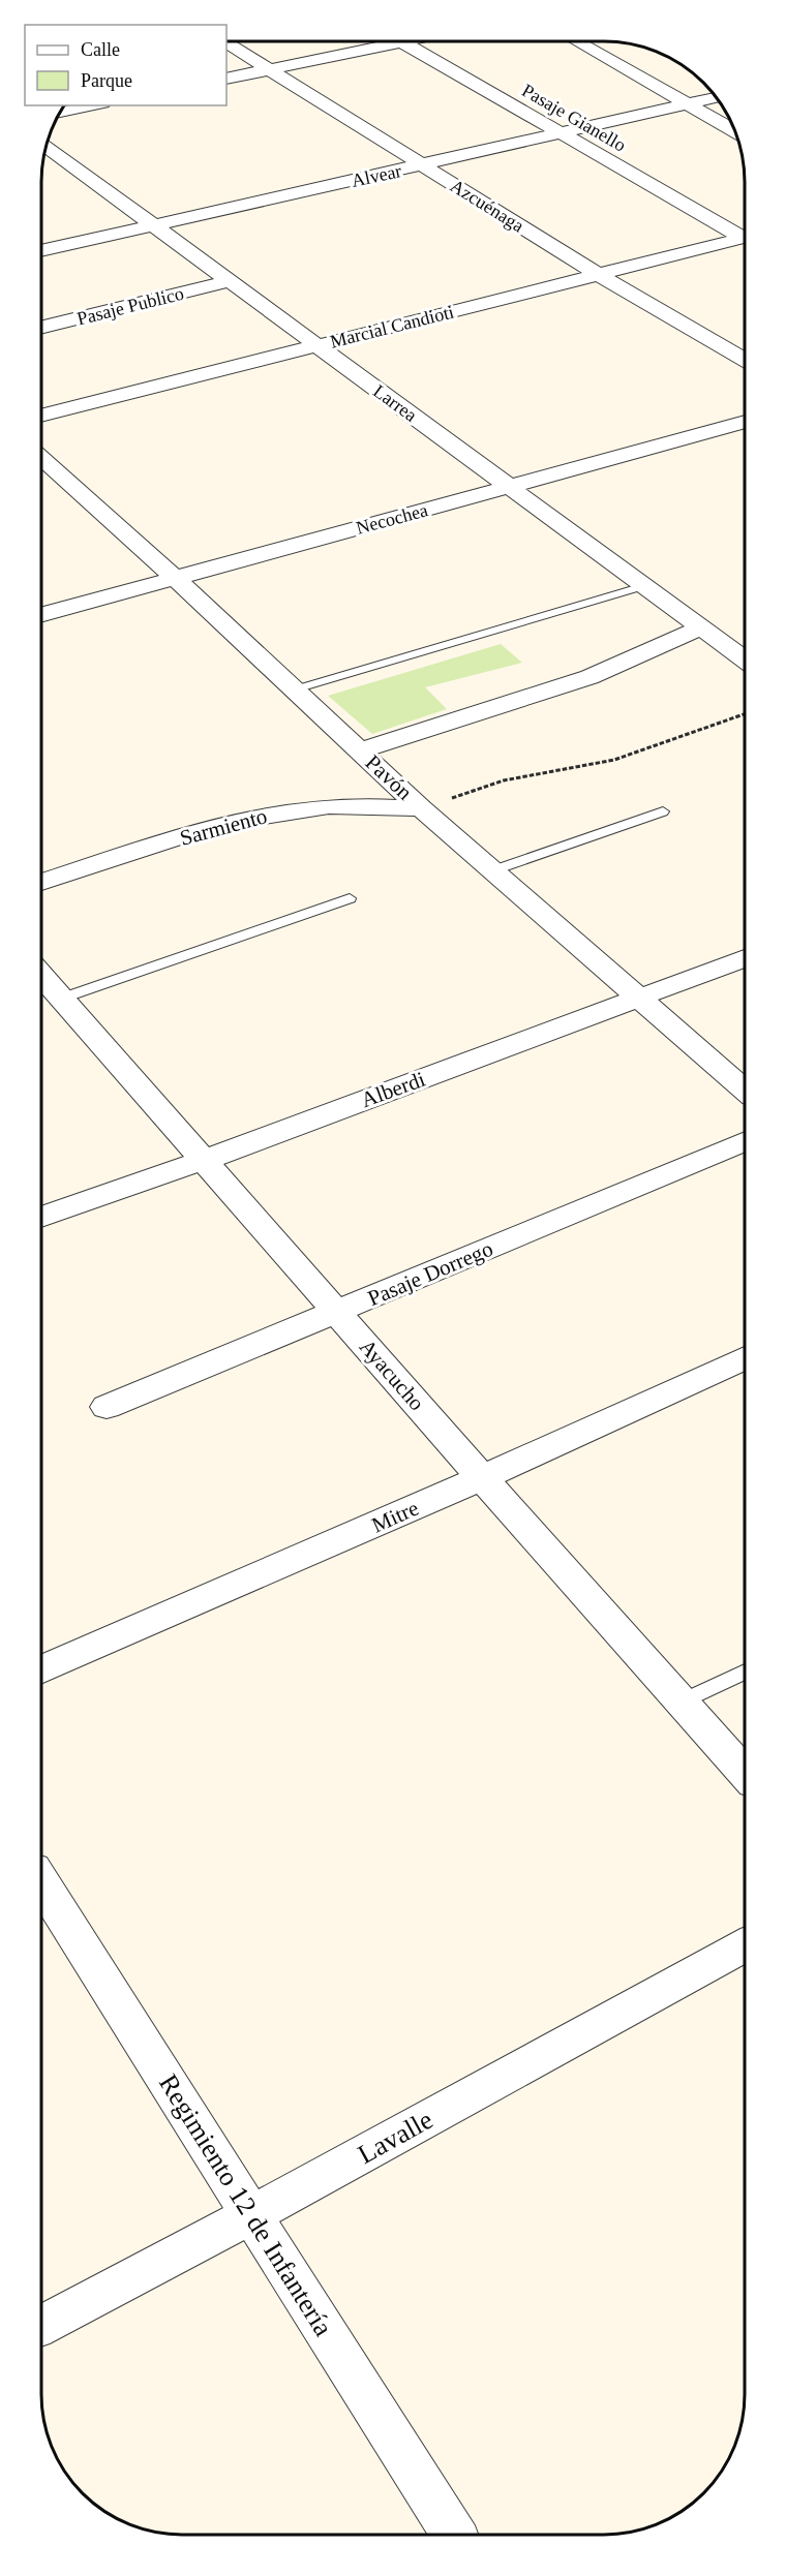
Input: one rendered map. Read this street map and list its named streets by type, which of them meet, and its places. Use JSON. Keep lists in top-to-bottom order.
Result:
{
  "streets": {
    "street": [
      "Pasaje Gianello",
      "Alvear",
      "Azcuénaga",
      "Pasaje Publico",
      "Marcial Candioti",
      "Larrea",
      "Necochea",
      "Pavón",
      "Sarmiento",
      "Alberdi",
      "Pasaje Dorrego",
      "Ayacucho",
      "Mitre",
      "Lavalle",
      "Regimiento 12 de Infantería"
    ]
  },
  "crossings": [
    ["Pasaje Gianello", "Alvear"],
    ["Alvear", "Azcuénaga"],
    ["Alvear", "Larrea"],
    ["Azcuénaga", "Marcial Candioti"],
    ["Pasaje Publico", "Larrea"],
    ["Marcial Candioti", "Larrea"],
    ["Larrea", "Necochea"],
    ["Necochea", "Pavón"],
    ["Pavón", "Sarmiento"],
    ["Pavón", "Alberdi"],
    ["Alberdi", "Ayacucho"],
    ["Pasaje Dorrego", "Ayacucho"],
    ["Ayacucho", "Mitre"],
    ["Lavalle", "Regimiento 12 de Infantería"]
  ],
  "legend": ["Calle", "Parque"]
}
